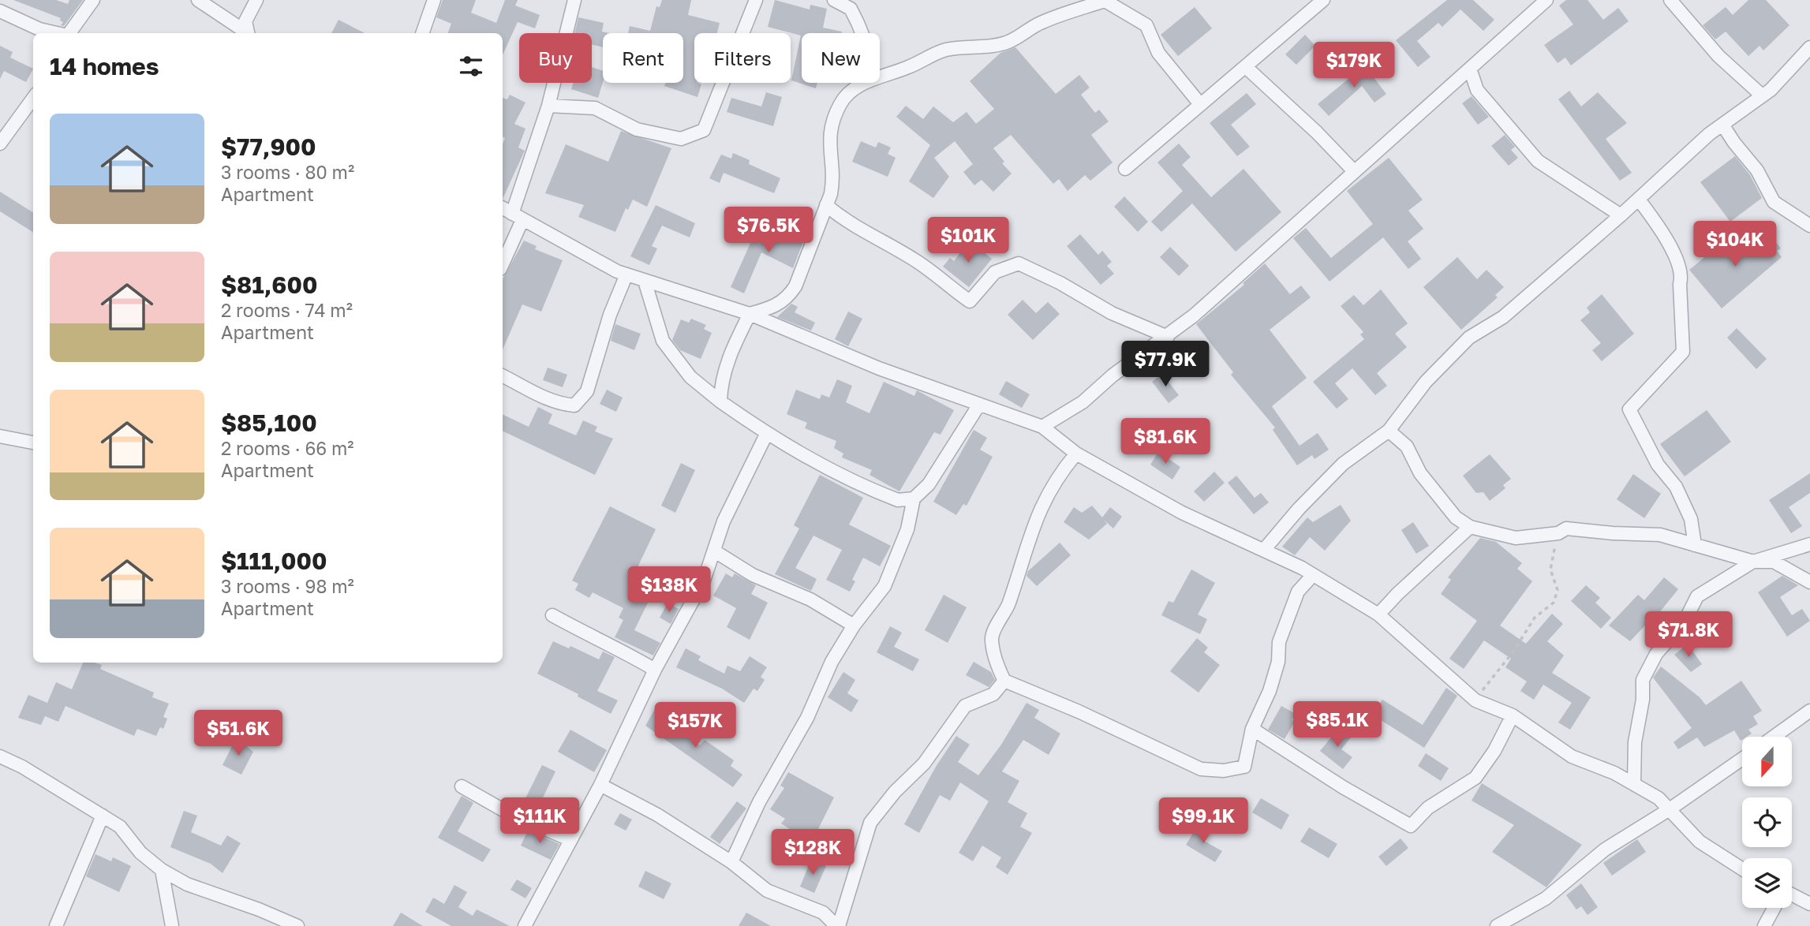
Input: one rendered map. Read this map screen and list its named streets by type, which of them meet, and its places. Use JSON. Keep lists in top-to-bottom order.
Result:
{
  "north": "bottom",
  "page": {
    "chip": [
      "Buy",
      "Rent",
      "Filters",
      "New"
    ],
    "heading": "14 homes",
    "price": [
      "$179K",
      "$76.5K",
      "$101K",
      "$104K",
      "$77.9K",
      "$81.6K",
      "$138K",
      "$71.8K",
      "$85.1K",
      "$157K",
      "$51.6K",
      "$111K",
      "$99.1K",
      "$128K"
    ],
    "list": [
      {
        "name": "$77,900",
        "note": "3 rooms · 80 m² · Apartment"
      },
      {
        "name": "$81,600",
        "note": "2 rooms · 74 m² · Apartment"
      },
      {
        "name": "$85,100",
        "note": "2 rooms · 66 m² · Apartment"
      },
      {
        "name": "$111,000",
        "note": "3 rooms · 98 m² · Apartment"
      }
    ]
  }
}
